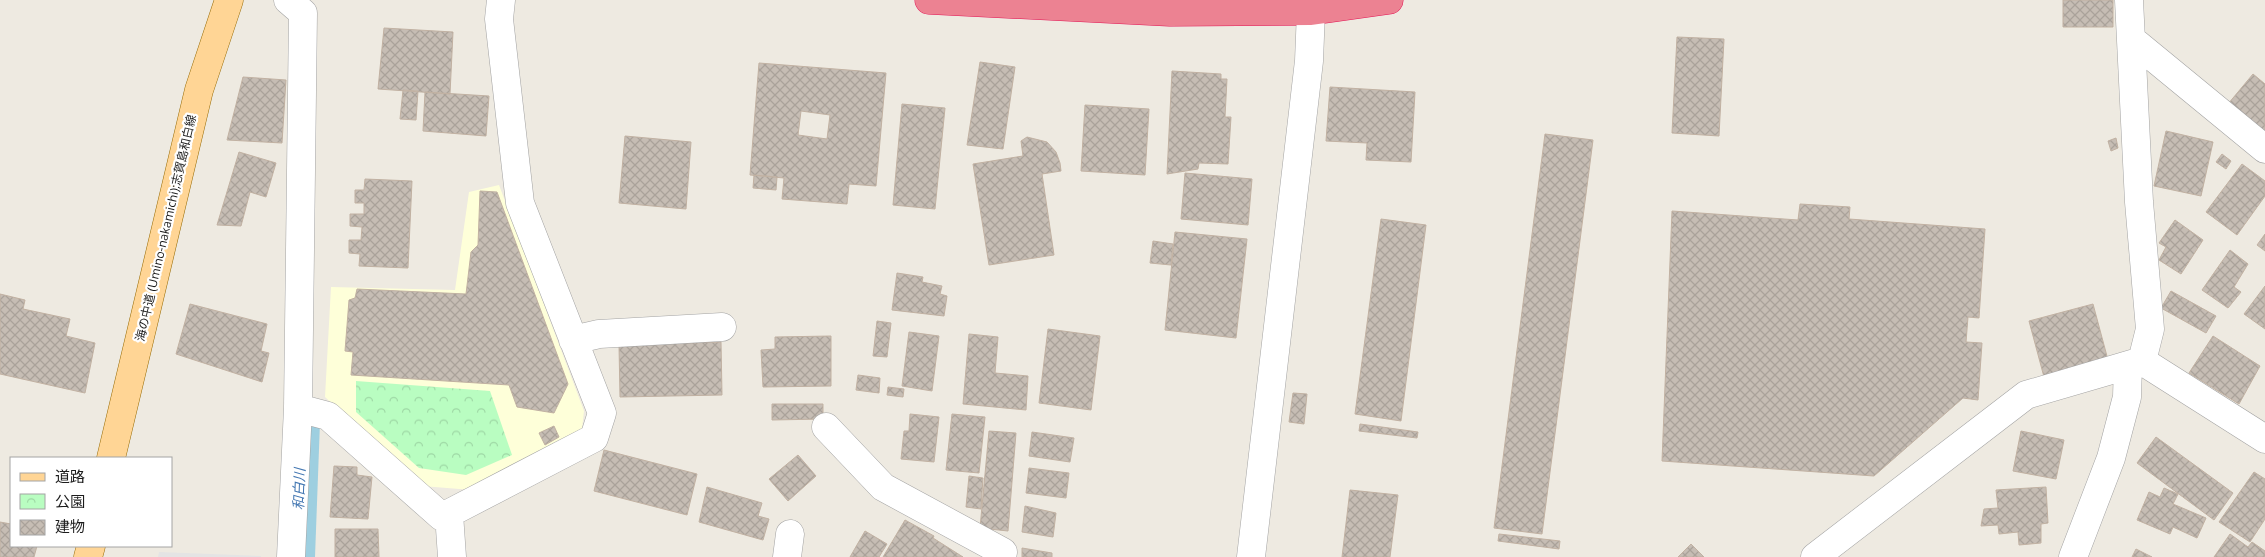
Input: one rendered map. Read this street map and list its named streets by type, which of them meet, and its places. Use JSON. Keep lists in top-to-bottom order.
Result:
{
  "streets": {
    "main road": ["海の中道 (Umino-nakamichi);志賀島和白線"]
  },
  "water": ["和白川"],
  "legend": ["道路", "公園", "建物"]
}
